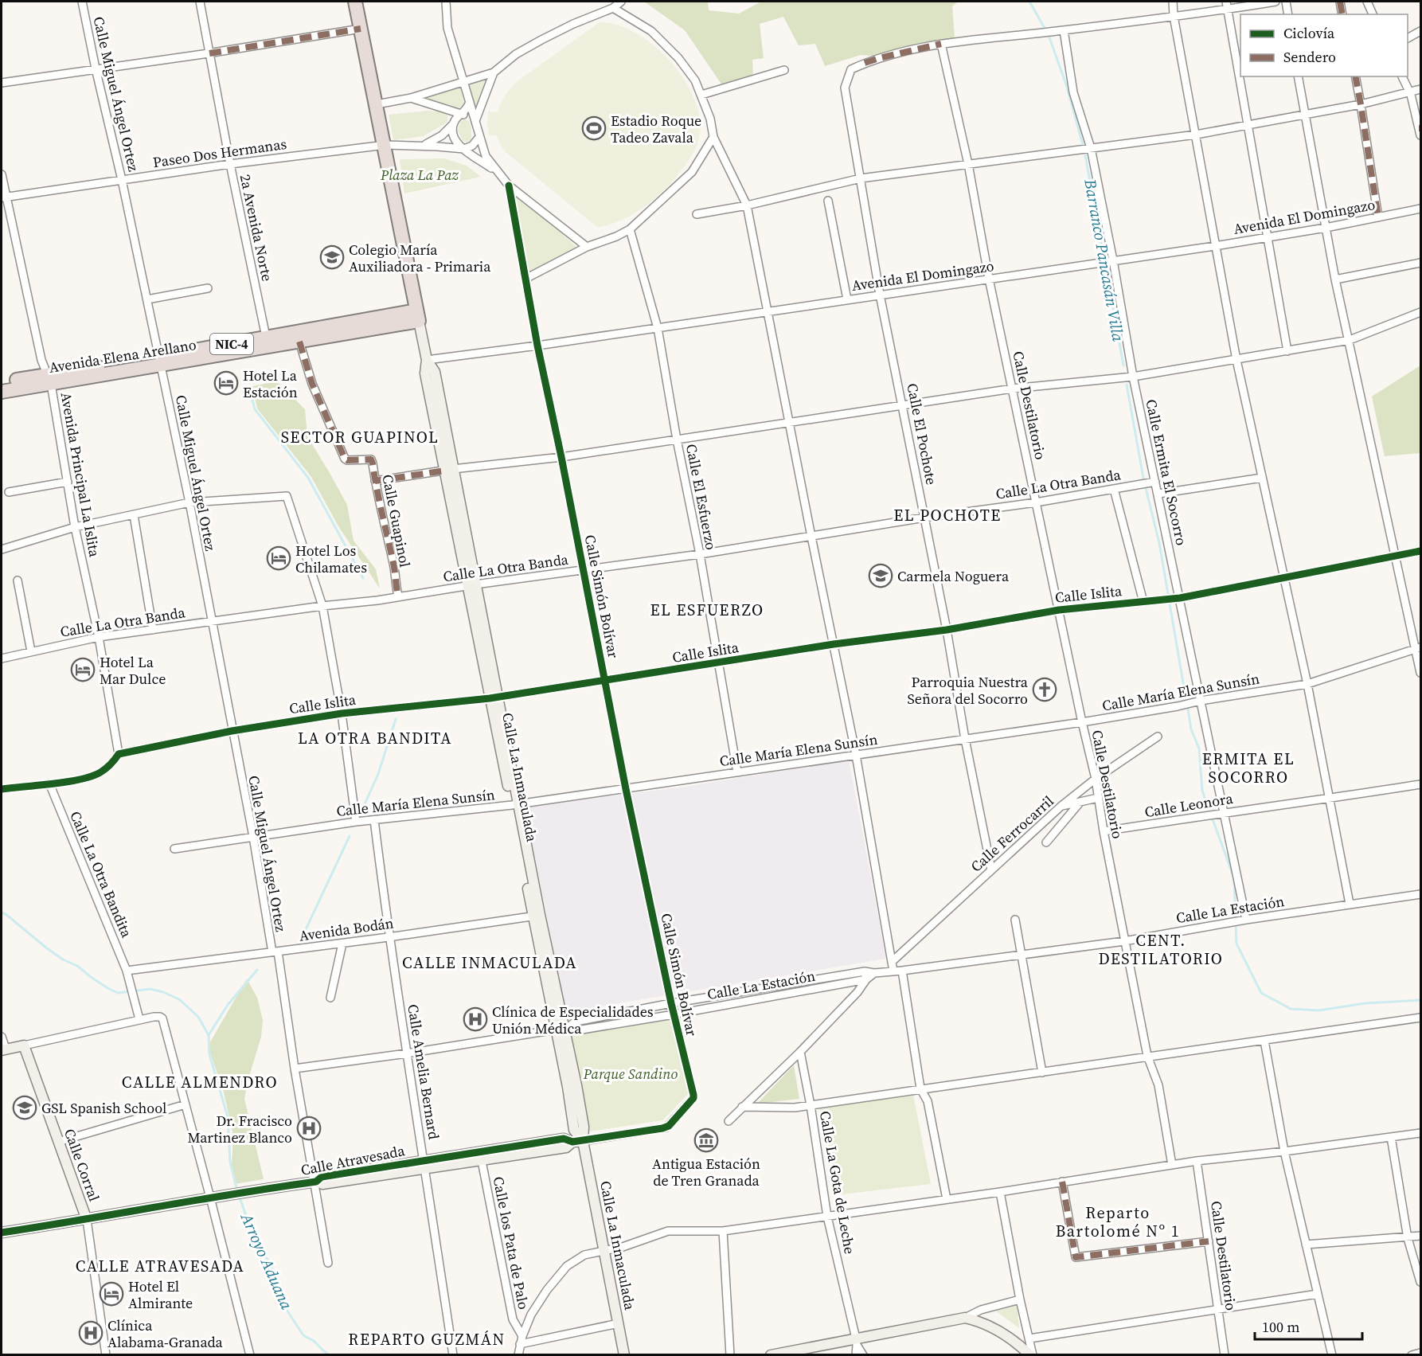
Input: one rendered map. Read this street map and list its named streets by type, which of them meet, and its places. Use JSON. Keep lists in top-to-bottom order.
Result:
{
  "streets": {
    "highway": ["NIC-4", "Avenida Elena Arellano"],
    "main road": ["Calle La Inmaculada", "Calle Atravesada", "Calle Corral"],
    "street": [
      "Calle Miguel Ángel Ortez",
      "Paseo Dos Hermanas",
      "Avenida El Domingazo",
      "2a Avenida Norte",
      "Calle Destilatorio",
      "Calle El Pochote",
      "Calle Ermita El Socorro",
      "Avenida Principal La Islita",
      "Calle La Otra Banda",
      "Calle El Esfuerzo",
      "Calle Guapinol",
      "Calle Islita",
      "Calle Simón Bolívar",
      "Calle María Elena Sunsín",
      "Calle Leonora",
      "Calle Ferrocarril",
      "Calle La Otra Bandita",
      "Calle La Estación",
      "Avenida Bodán",
      "Calle Amelia Bernard",
      "Calle La Gota de Leche",
      "Calle los Pata de Palo"
    ]
  },
  "crossings": [
    ["Calle Miguel Ángel Ortez", "Paseo Dos Hermanas"],
    ["Calle Miguel Ángel Ortez", "Avenida Elena Arellano"],
    ["Calle Miguel Ángel Ortez", "Calle La Otra Banda"],
    ["Calle Miguel Ángel Ortez", "Calle Islita"],
    ["Calle Miguel Ángel Ortez", "Calle María Elena Sunsín"],
    ["Calle Miguel Ángel Ortez", "Calle La Estación"],
    ["Calle Miguel Ángel Ortez", "Avenida Bodán"],
    ["Calle Miguel Ángel Ortez", "Calle Atravesada"],
    ["Paseo Dos Hermanas", "2a Avenida Norte"],
    ["Paseo Dos Hermanas", "Avenida Principal La Islita"],
    ["Avenida El Domingazo", "Calle Destilatorio"],
    ["Avenida El Domingazo", "Calle El Pochote"],
    ["Avenida El Domingazo", "Calle Ermita El Socorro"],
    ["Avenida El Domingazo", "Calle El Esfuerzo"],
    ["Avenida El Domingazo", "Calle Simón Bolívar"],
    ["Avenida El Domingazo", "Calle La Inmaculada"],
    ["2a Avenida Norte", "Avenida Elena Arellano"],
    ["Avenida Elena Arellano", "Avenida Principal La Islita"],
    ["Avenida Elena Arellano", "Calle Guapinol"],
    ["Avenida Elena Arellano", "Calle La Inmaculada"],
    ["Calle Destilatorio", "Calle El Pochote"],
    ["Calle Destilatorio", "Calle La Otra Banda"],
    ["Calle Destilatorio", "Calle Islita"],
    ["Calle Destilatorio", "Calle María Elena Sunsín"],
    ["Calle Destilatorio", "Calle Leonora"],
    ["Calle Destilatorio", "Calle Ferrocarril"],
    ["Calle Destilatorio", "Calle La Estación"],
    ["Calle El Pochote", "Calle La Otra Banda"],
    ["Calle El Pochote", "Calle Islita"],
    ["Calle El Pochote", "Calle María Elena Sunsín"],
    ["Calle El Pochote", "Calle Ferrocarril"],
    ["Calle Ermita El Socorro", "Calle La Otra Banda"],
    ["Calle Ermita El Socorro", "Calle Islita"],
    ["Calle Ermita El Socorro", "Calle María Elena Sunsín"],
    ["Calle Ermita El Socorro", "Calle Leonora"],
    ["Calle Ermita El Socorro", "Calle La Estación"],
    ["Avenida Principal La Islita", "Calle La Otra Banda"],
    ["Avenida Principal La Islita", "Calle Islita"],
    ["Calle La Otra Banda", "Calle El Esfuerzo"],
    ["Calle La Otra Banda", "Calle Guapinol"],
    ["Calle La Otra Banda", "Calle Simón Bolívar"],
    ["Calle La Otra Banda", "Calle La Inmaculada"],
    ["Calle El Esfuerzo", "Calle Islita"],
    ["Calle El Esfuerzo", "Calle María Elena Sunsín"],
    ["Calle Islita", "Calle Simón Bolívar"],
    ["Calle Islita", "Calle La Inmaculada"],
    ["Calle Simón Bolívar", "Calle María Elena Sunsín"],
    ["Calle Simón Bolívar", "Calle La Estación"],
    ["Calle Simón Bolívar", "Calle Atravesada"],
    ["Calle María Elena Sunsín", "Calle La Inmaculada"],
    ["Calle María Elena Sunsín", "Calle Amelia Bernard"],
    ["Calle La Inmaculada", "Calle La Estación"],
    ["Calle La Inmaculada", "Avenida Bodán"],
    ["Calle La Inmaculada", "Calle Atravesada"],
    ["Calle La Otra Bandita", "Avenida Bodán"],
    ["Calle La Estación", "Calle Amelia Bernard"],
    ["Avenida Bodán", "Calle Amelia Bernard"],
    ["Calle Amelia Bernard", "Calle Atravesada"],
    ["Calle Atravesada", "Calle Corral"],
    ["Calle Atravesada", "Calle los Pata de Palo"]
  ],
  "districts": [
    "SECTOR GUAPINOL",
    "EL POCHOTE",
    "EL ESFUERZO",
    "LA OTRA BANDITA",
    "ERMITA EL SOCORRO",
    "CENT. DESTILATORIO",
    "CALLE INMACULADA",
    "CALLE ALMENDRO",
    "Reparto Bartolomé Nº 1",
    "CALLE ATRAVESADA",
    "REPARTO GUZMÁN"
  ],
  "water": ["Barranco Pancasán Villa", "Arroyo Aduana"],
  "parks": ["Plaza La Paz", "Parque Sandino"],
  "places": {
    "sports": ["Estadio Roque Tadeo Zavala"],
    "school or university": ["Colegio María Auxiliadora - Primaria", "Carmela Noguera", "GSL Spanish School"],
    "hotel": [
      "Hotel La Estación",
      "Hotel Los Chilamates",
      "Hotel La Mar Dulce",
      "Hotel El Almirante"
    ],
    "church": ["Parroquia Nuestra Señora del Socorro"],
    "hospital": ["Clínica de Especialidades Unión Médica", "Dr. Fracisco Martinez Blanco", "Clínica Alabama-Granada"],
    "museum": ["Antigua Estación de Tren Granada"]
  },
  "legend": ["Ciclovía", "Sendero"],
  "scale_bar": "100 m"
}
